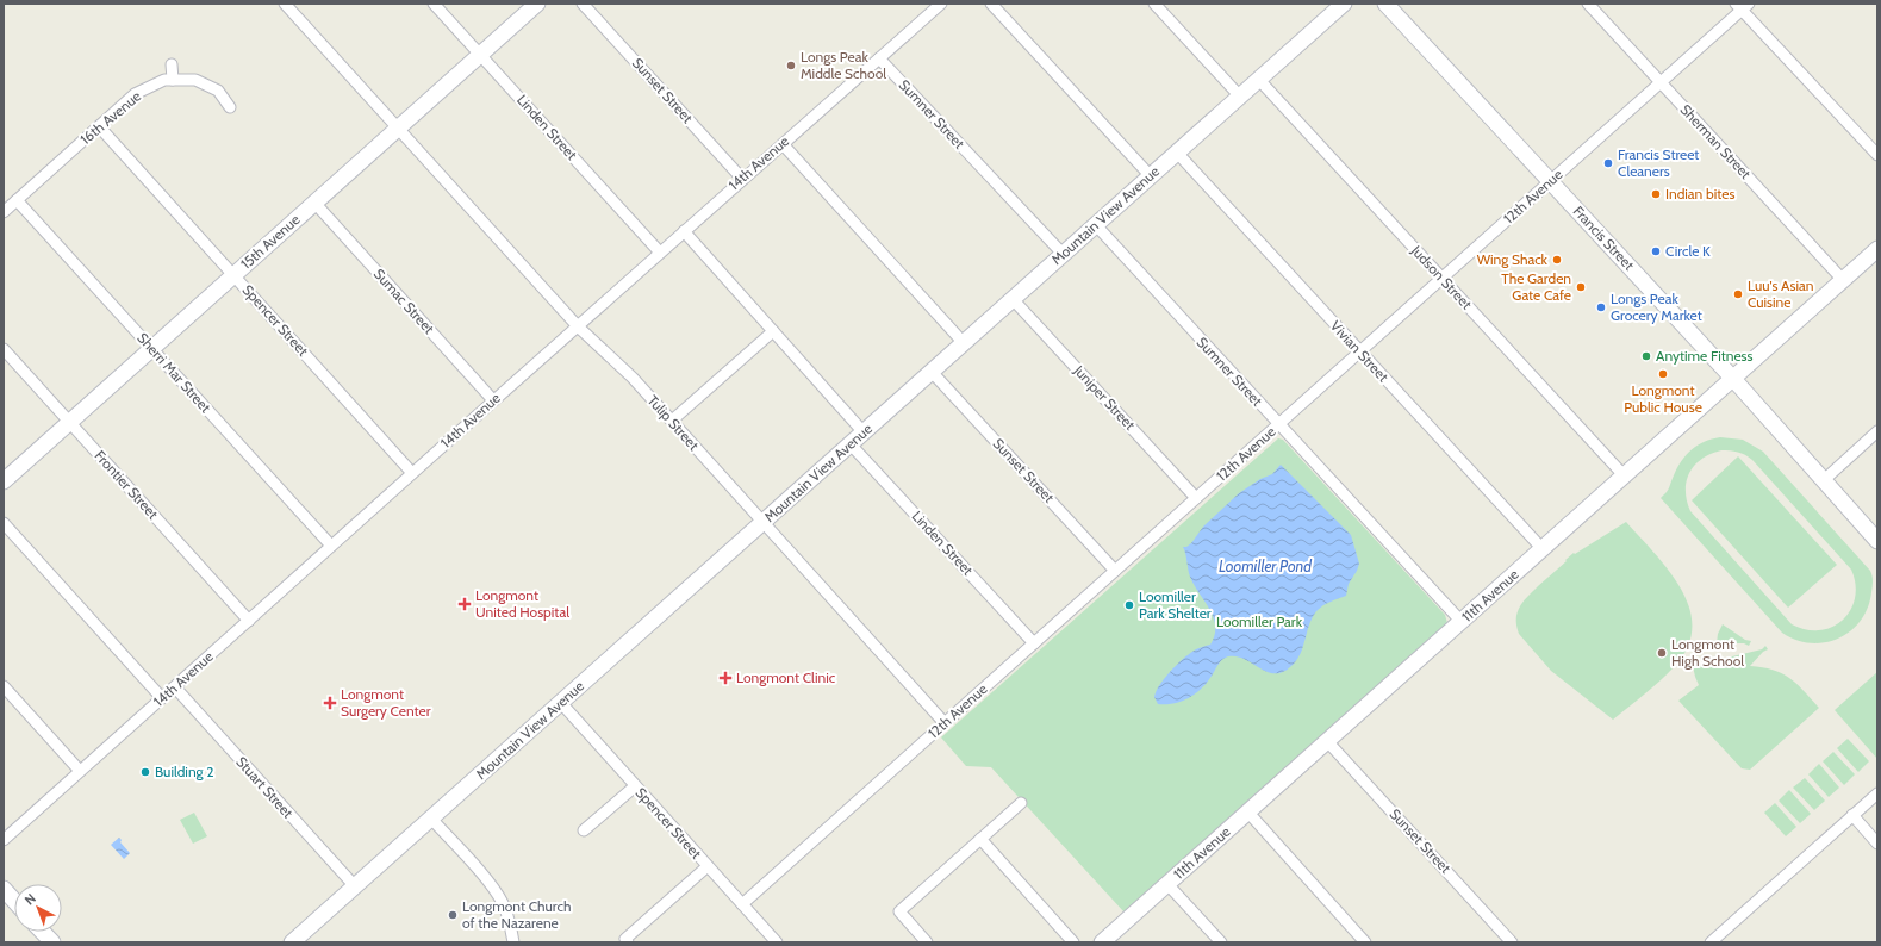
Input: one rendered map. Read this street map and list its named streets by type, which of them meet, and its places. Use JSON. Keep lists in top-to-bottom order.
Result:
{
  "streets": {
    "street": [
      "Sunset Street",
      "Sumner Street",
      "16th Avenue",
      "Linden Street",
      "Sherman Street",
      "14th Avenue",
      "12th Avenue",
      "Mountain View Avenue",
      "Francis Street",
      "15th Avenue",
      "Judson Street",
      "Sumac Street",
      "Spencer Street",
      "Vivian Street",
      "Sherri Mar Street",
      "Juniper Street",
      "Tulip Street",
      "Frontier Street",
      "11th Avenue",
      "Stuart Street"
    ]
  },
  "crossings": [
    ["Sunset Street", "14th Avenue"],
    ["Sunset Street", "12th Avenue"],
    ["Sunset Street", "Mountain View Avenue"],
    ["Sunset Street", "11th Avenue"],
    ["Sumner Street", "14th Avenue"],
    ["Sumner Street", "12th Avenue"],
    ["Sumner Street", "Mountain View Avenue"],
    ["Sumner Street", "11th Avenue"],
    ["16th Avenue", "Spencer Street"],
    ["16th Avenue", "Sherri Mar Street"],
    ["Linden Street", "14th Avenue"],
    ["Linden Street", "12th Avenue"],
    ["Linden Street", "Mountain View Avenue"],
    ["Linden Street", "15th Avenue"],
    ["Sherman Street", "12th Avenue"],
    ["Sherman Street", "11th Avenue"],
    ["14th Avenue", "Sumac Street"],
    ["14th Avenue", "Spencer Street"],
    ["14th Avenue", "Sherri Mar Street"],
    ["14th Avenue", "Tulip Street"],
    ["14th Avenue", "Frontier Street"],
    ["14th Avenue", "Stuart Street"],
    ["12th Avenue", "Francis Street"],
    ["12th Avenue", "Judson Street"],
    ["12th Avenue", "Spencer Street"],
    ["12th Avenue", "Vivian Street"],
    ["12th Avenue", "Juniper Street"],
    ["12th Avenue", "Tulip Street"],
    ["Mountain View Avenue", "Judson Street"],
    ["Mountain View Avenue", "Spencer Street"],
    ["Mountain View Avenue", "Vivian Street"],
    ["Mountain View Avenue", "Juniper Street"],
    ["Mountain View Avenue", "Tulip Street"],
    ["Mountain View Avenue", "Stuart Street"],
    ["Francis Street", "11th Avenue"],
    ["15th Avenue", "Sumac Street"],
    ["15th Avenue", "Spencer Street"],
    ["15th Avenue", "Sherri Mar Street"],
    ["15th Avenue", "Tulip Street"],
    ["15th Avenue", "Frontier Street"],
    ["Judson Street", "11th Avenue"],
    ["Vivian Street", "11th Avenue"]
  ],
  "water": ["Loomiller Pond"],
  "parks": ["Loomiller Park"],
  "places": {
    "other": [
      "Longs Peak Middle School",
      "Francis Street Cleaners",
      "Indian bites",
      "Circle K",
      "Wing Shack",
      "The Garden Gate Cafe",
      "Luu's Asian Cuisine",
      "Longs Peak Grocery Market",
      "Anytime Fitness",
      "Longmont Public House",
      "Loomiller Park Shelter",
      "Longmont High School",
      "Building 2",
      "Longmont Church of the Nazarene"
    ],
    "health": ["Longmont United Hospital", "Longmont Clinic", "Longmont Surgery Center"]
  },
  "north": "top left"
}
